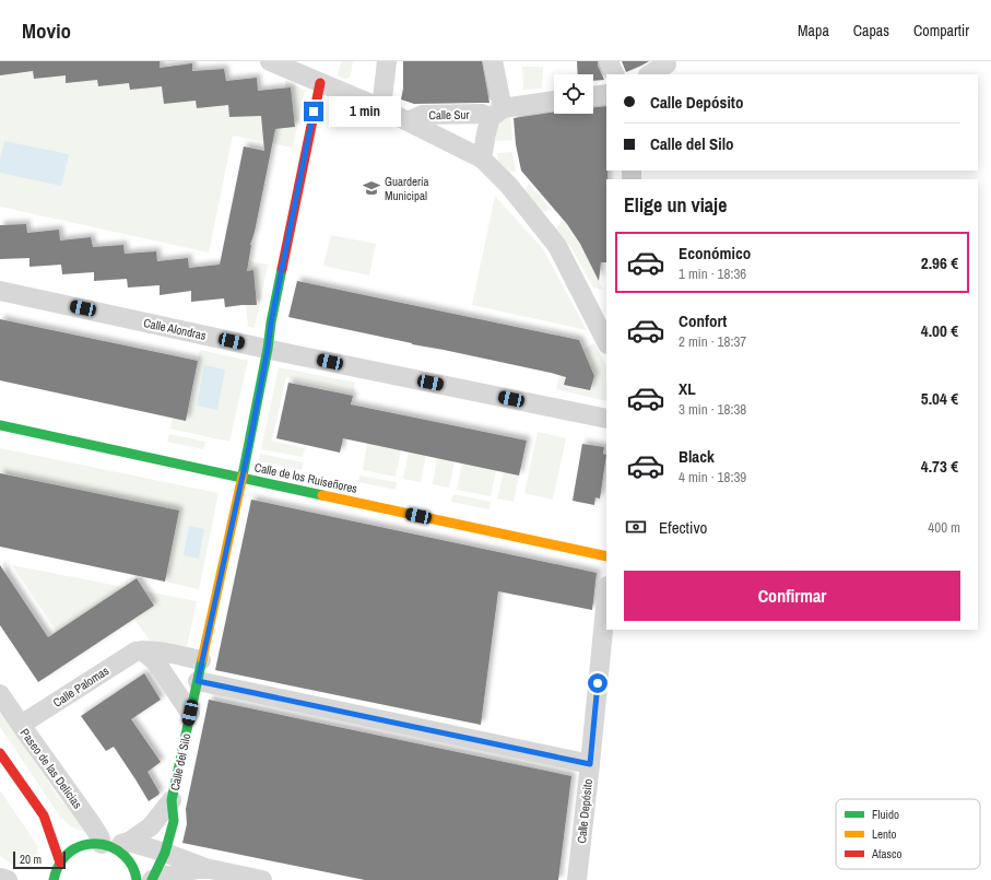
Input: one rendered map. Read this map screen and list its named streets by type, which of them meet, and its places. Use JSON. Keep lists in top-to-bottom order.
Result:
{
  "streets": {
    "street": [
      "Calle Sur",
      "Calle Alondras",
      "Calle de los Ruiseñores",
      "Calle Palomas",
      "Calle del Silo",
      "Paseo de las Delicias",
      "Calle Depósito"
    ]
  },
  "crossings": [
    ["Calle Alondras", "Calle del Silo"],
    ["Calle de los Ruiseñores", "Calle del Silo"],
    ["Calle Palomas", "Paseo de las Delicias"],
    ["Calle del Silo", "Paseo de las Delicias"]
  ],
  "places": {
    "school or university": ["Guardería Municipal"]
  },
  "legend": ["Fluido", "Lento", "Atasco"],
  "scale_bar": "20 m",
  "page": {
    "header": "Movio",
    "nav": ["Mapa", "Capas", "Compartir"],
    "banner": ["Calle Depósito", "Calle del Silo"],
    "bubble": "1 min",
    "heading": "Elige un viaje",
    "list": [
      {
        "name": "Económico",
        "note": "1 min · 18:36",
        "value": "2.96 €"
      },
      {
        "name": "Confort",
        "note": "2 min · 18:37",
        "value": "4.00 €"
      },
      {
        "name": "XL",
        "note": "3 min · 18:38",
        "value": "5.04 €"
      },
      {
        "name": "Black",
        "note": "4 min · 18:39",
        "value": "4.73 €"
      }
    ],
    "pay": ["Efectivo", "400 m"],
    "buttons": "Confirmar",
    "scale": "20 m"
  }
}
